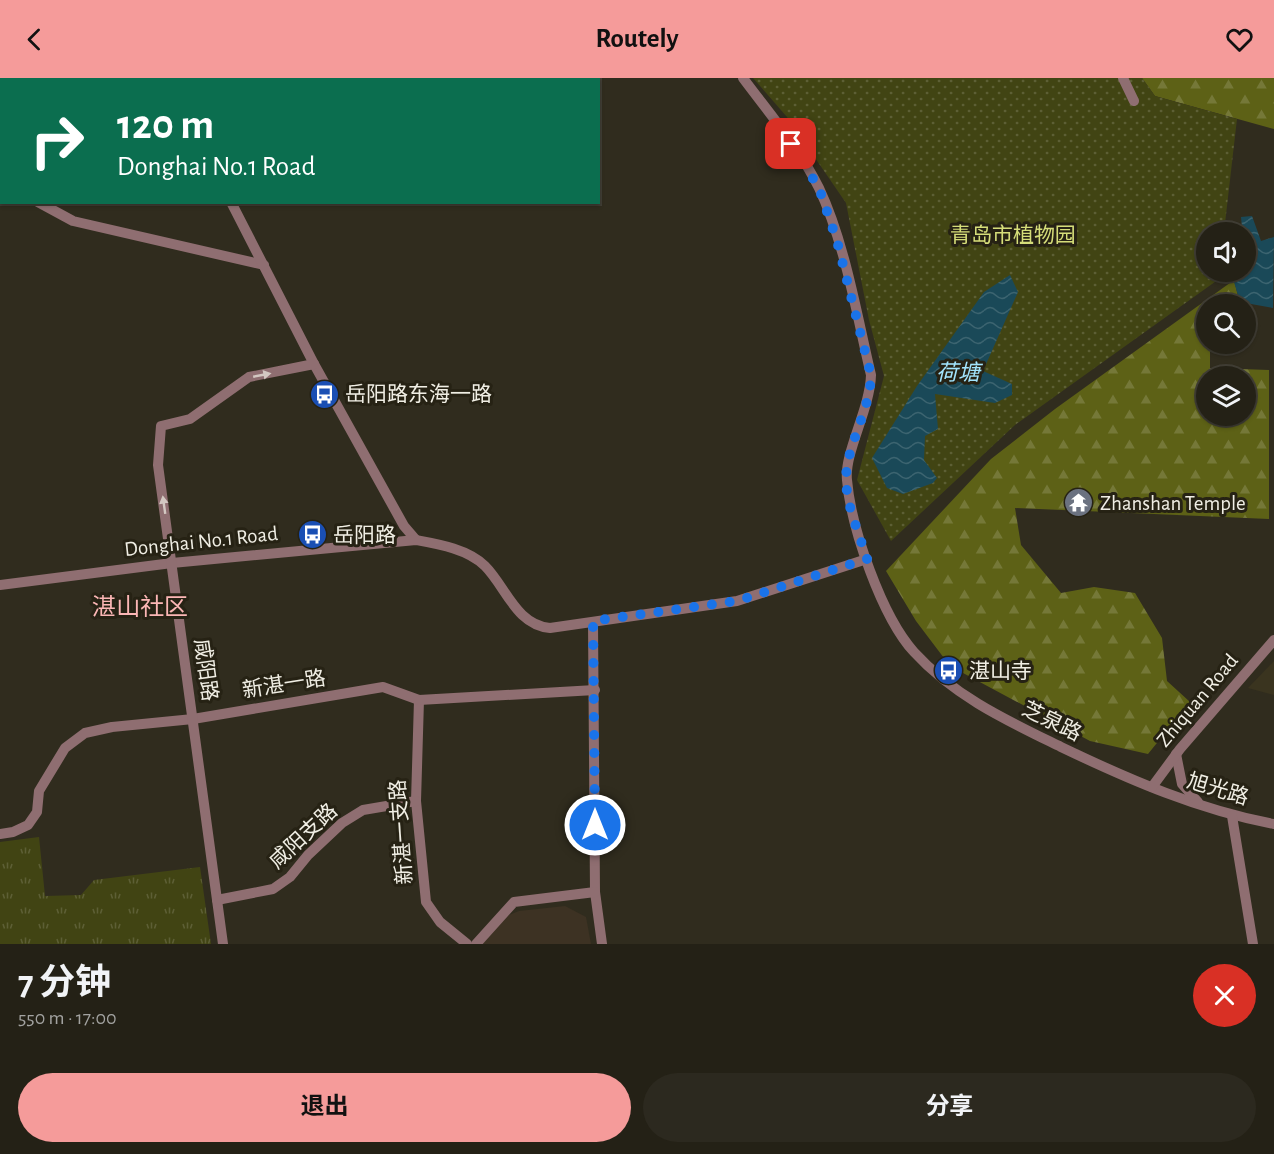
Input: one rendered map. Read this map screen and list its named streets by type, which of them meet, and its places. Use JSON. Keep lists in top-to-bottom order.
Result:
{
  "streets": {
    "street": [
      "Donghai No.1 Road",
      "咸阳路",
      "新湛一路",
      "Zhiquan Road",
      "芝泉路",
      "旭光路",
      "新湛一支路",
      "咸阳支路"
    ]
  },
  "crossings": [
    ["Donghai No.1 Road", "咸阳路"],
    ["Donghai No.1 Road", "芝泉路"],
    ["咸阳路", "新湛一路"],
    ["咸阳路", "咸阳支路"],
    ["新湛一路", "新湛一支路"],
    ["Zhiquan Road", "芝泉路"],
    ["Zhiquan Road", "旭光路"],
    ["芝泉路", "旭光路"],
    ["新湛一支路", "咸阳支路"]
  ],
  "districts": ["湛山社区"],
  "water": ["荷塘"],
  "parks": ["青岛市植物园"],
  "places": {
    "bus stop": ["岳阳路东海一路", "岳阳路", "湛山寺"],
    "temple": ["Zhanshan Temple"]
  },
  "page": {
    "header": "Routely",
    "turn": ["120 m", "Donghai No.1 Road"],
    "heading": ["7 分钟", "550 m · 17:00"],
    "buttons": ["退出", "分享"]
  }
}
